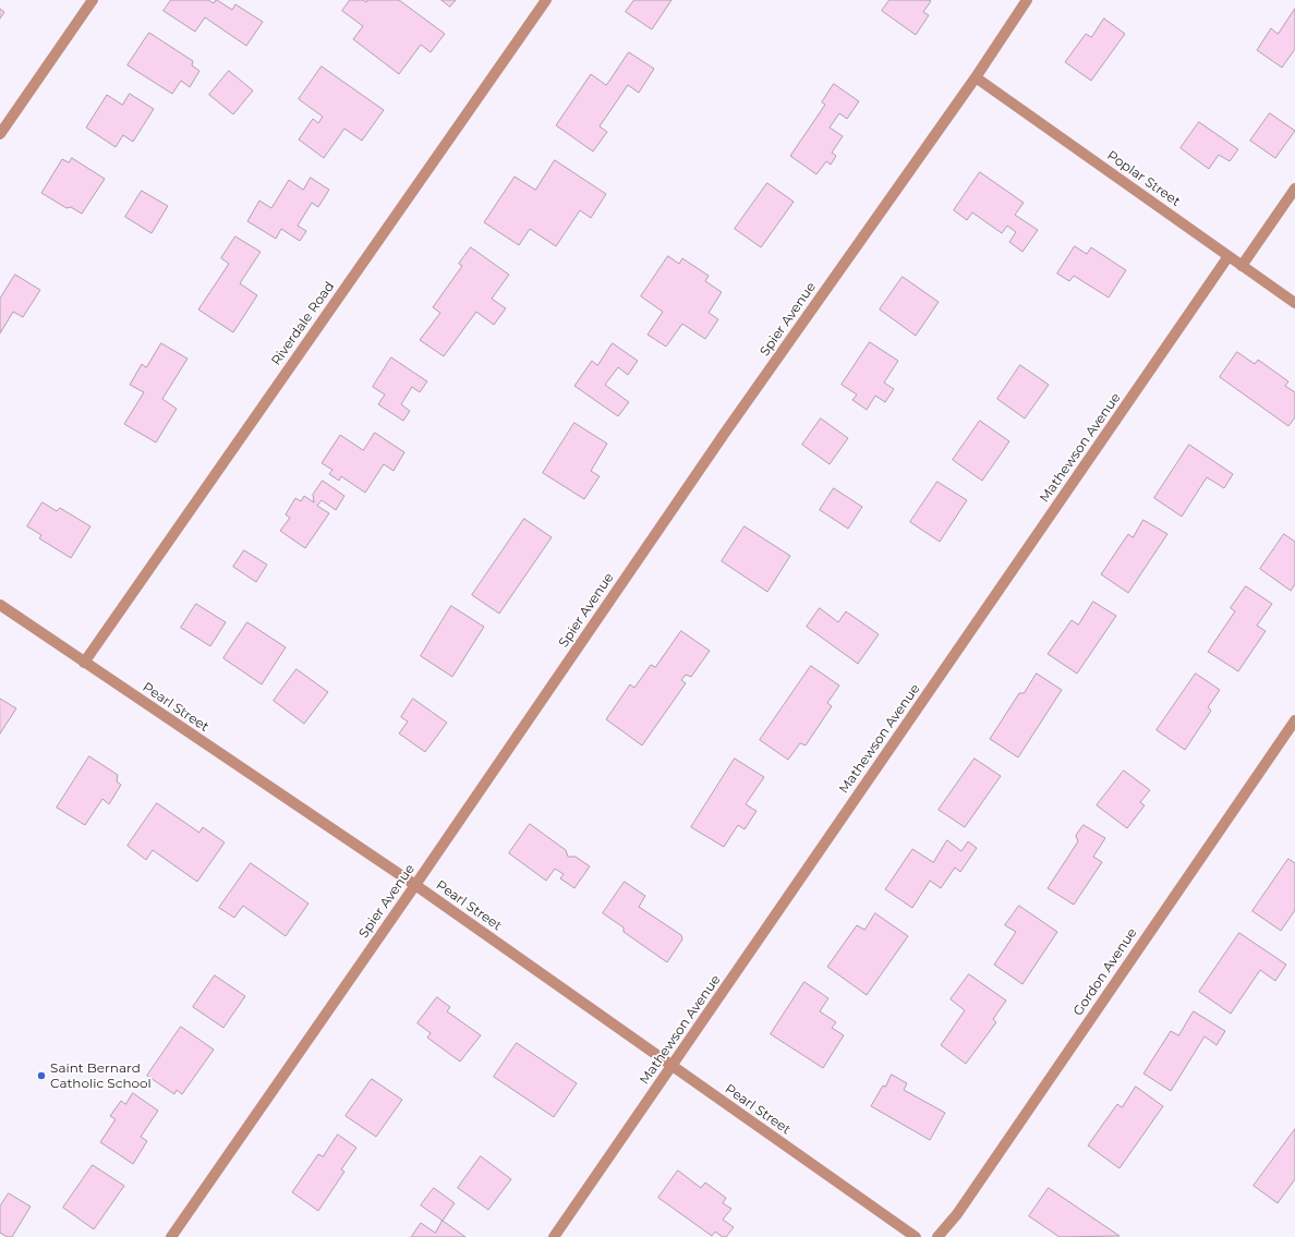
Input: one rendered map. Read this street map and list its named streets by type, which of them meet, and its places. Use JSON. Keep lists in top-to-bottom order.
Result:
{
  "streets": {
    "street": [
      "Poplar Street",
      "Spier Avenue",
      "Riverdale Road",
      "Mathewson Avenue",
      "Pearl Street",
      "Gordon Avenue"
    ]
  },
  "crossings": [
    ["Poplar Street", "Spier Avenue"],
    ["Poplar Street", "Mathewson Avenue"],
    ["Spier Avenue", "Pearl Street"],
    ["Riverdale Road", "Pearl Street"],
    ["Mathewson Avenue", "Pearl Street"]
  ],
  "places": ["Saint Bernard Catholic School"]
}
